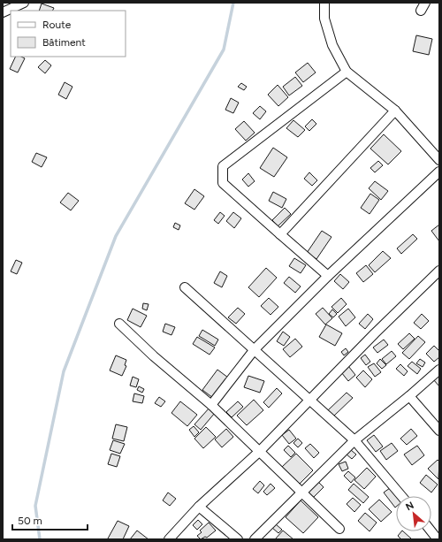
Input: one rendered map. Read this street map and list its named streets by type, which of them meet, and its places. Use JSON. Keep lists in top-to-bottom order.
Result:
{
  "legend": ["Route", "Bâtiment"],
  "scale_bar": "50 m",
  "north": "top left"
}
